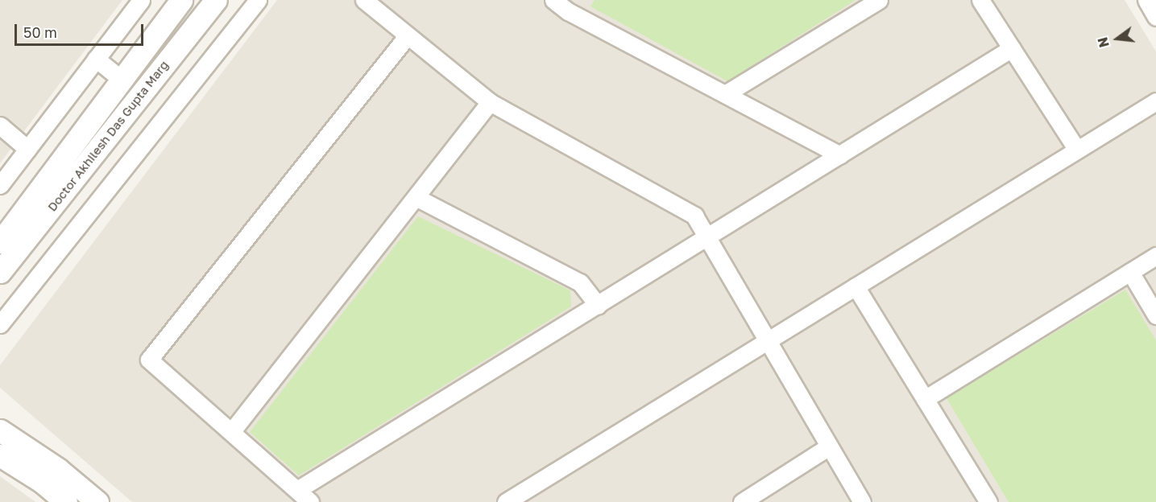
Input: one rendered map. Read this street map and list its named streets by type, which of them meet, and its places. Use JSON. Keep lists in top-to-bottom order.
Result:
{
  "streets": {
    "street": ["Doctor Akhilesh Das Gupta Marg"]
  },
  "scale_bar": "50 m",
  "north": "left"
}
